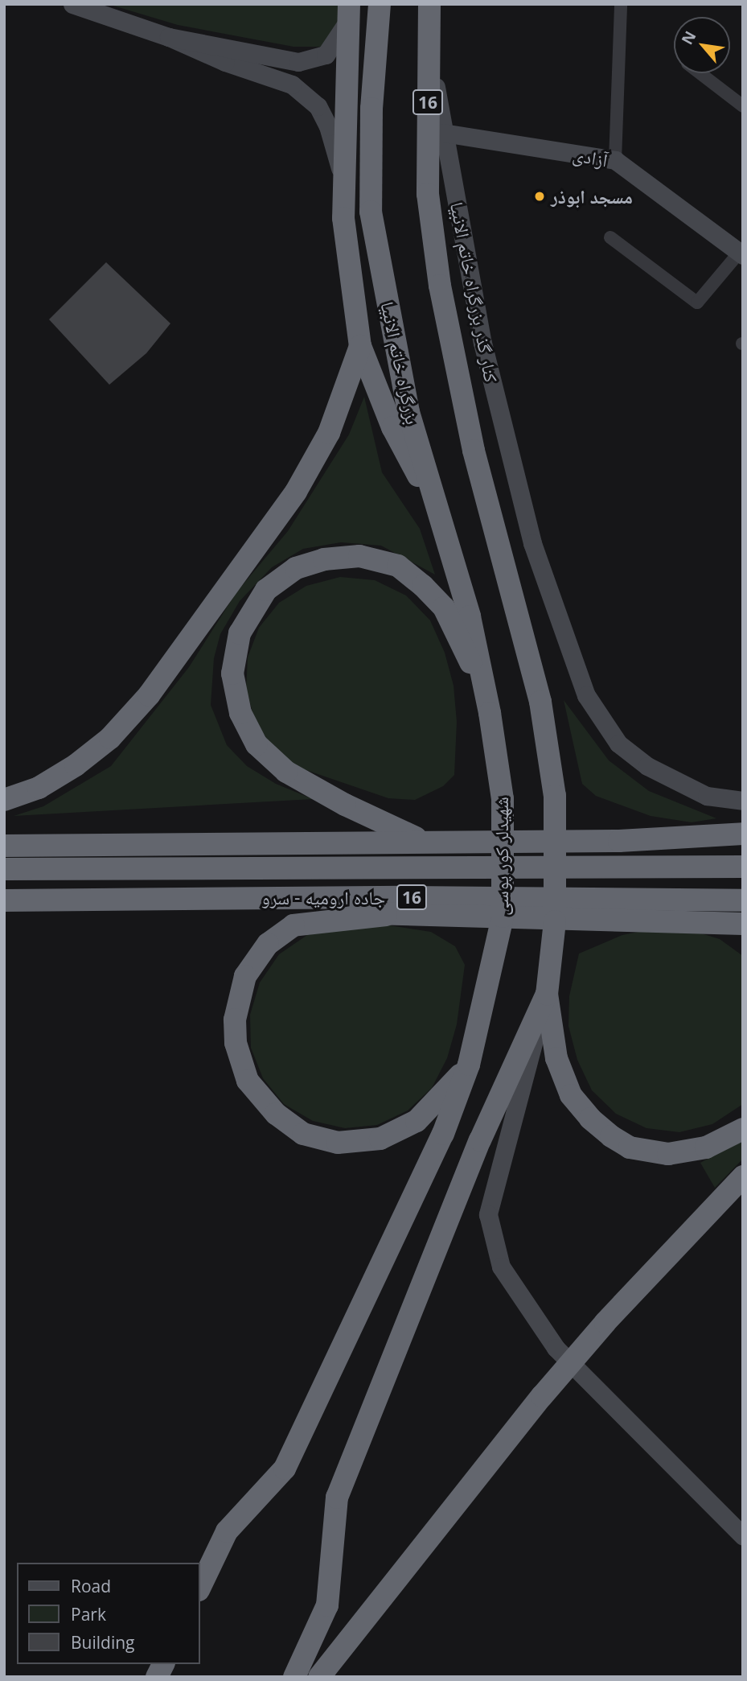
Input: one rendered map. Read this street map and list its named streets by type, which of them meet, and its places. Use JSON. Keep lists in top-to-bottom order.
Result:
{
  "streets": {
    "highway": [
      "16",
      "بزرگراه خاتم الانبیا",
      "شهیدلر کور پوسی",
      "جاده ارومیه - سرو"
    ],
    "main road": ["آزادی", "کنار گذر بزرگراه خاتم الانبیا"]
  },
  "crossings": [
    ["16", "کنار گذر بزرگراه خاتم الانبیا"],
    ["آزادی", "کنار گذر بزرگراه خاتم الانبیا"],
    ["بزرگراه خاتم الانبیا", "شهیدلر کور پوسی"]
  ],
  "places": ["مسجد ابوذر"],
  "legend": ["Road", "Park", "Building"],
  "north": "top left"
}
